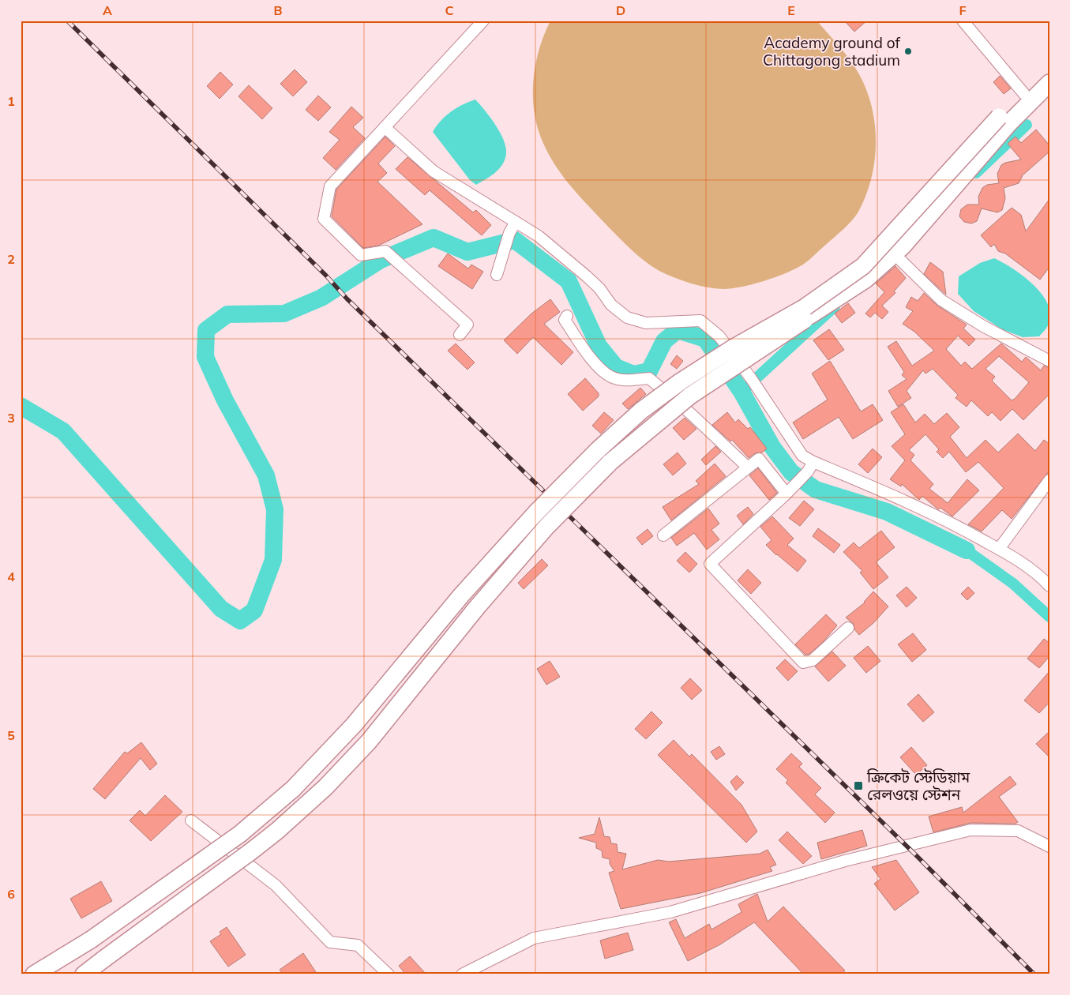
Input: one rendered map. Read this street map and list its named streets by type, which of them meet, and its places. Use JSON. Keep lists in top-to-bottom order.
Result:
{
  "places": {
    "other": ["Academy ground of Chittagong stadium"],
    "transit": ["ক্রিকেট স্টেডিয়াম রেলওয়ে স্টেশন"]
  },
  "grid": {
    "columns": [
      "A",
      "B",
      "C",
      "D",
      "E",
      "F"
    ],
    "rows": [
      "1",
      "2",
      "3",
      "4",
      "5",
      "6"
    ]
  }
}
